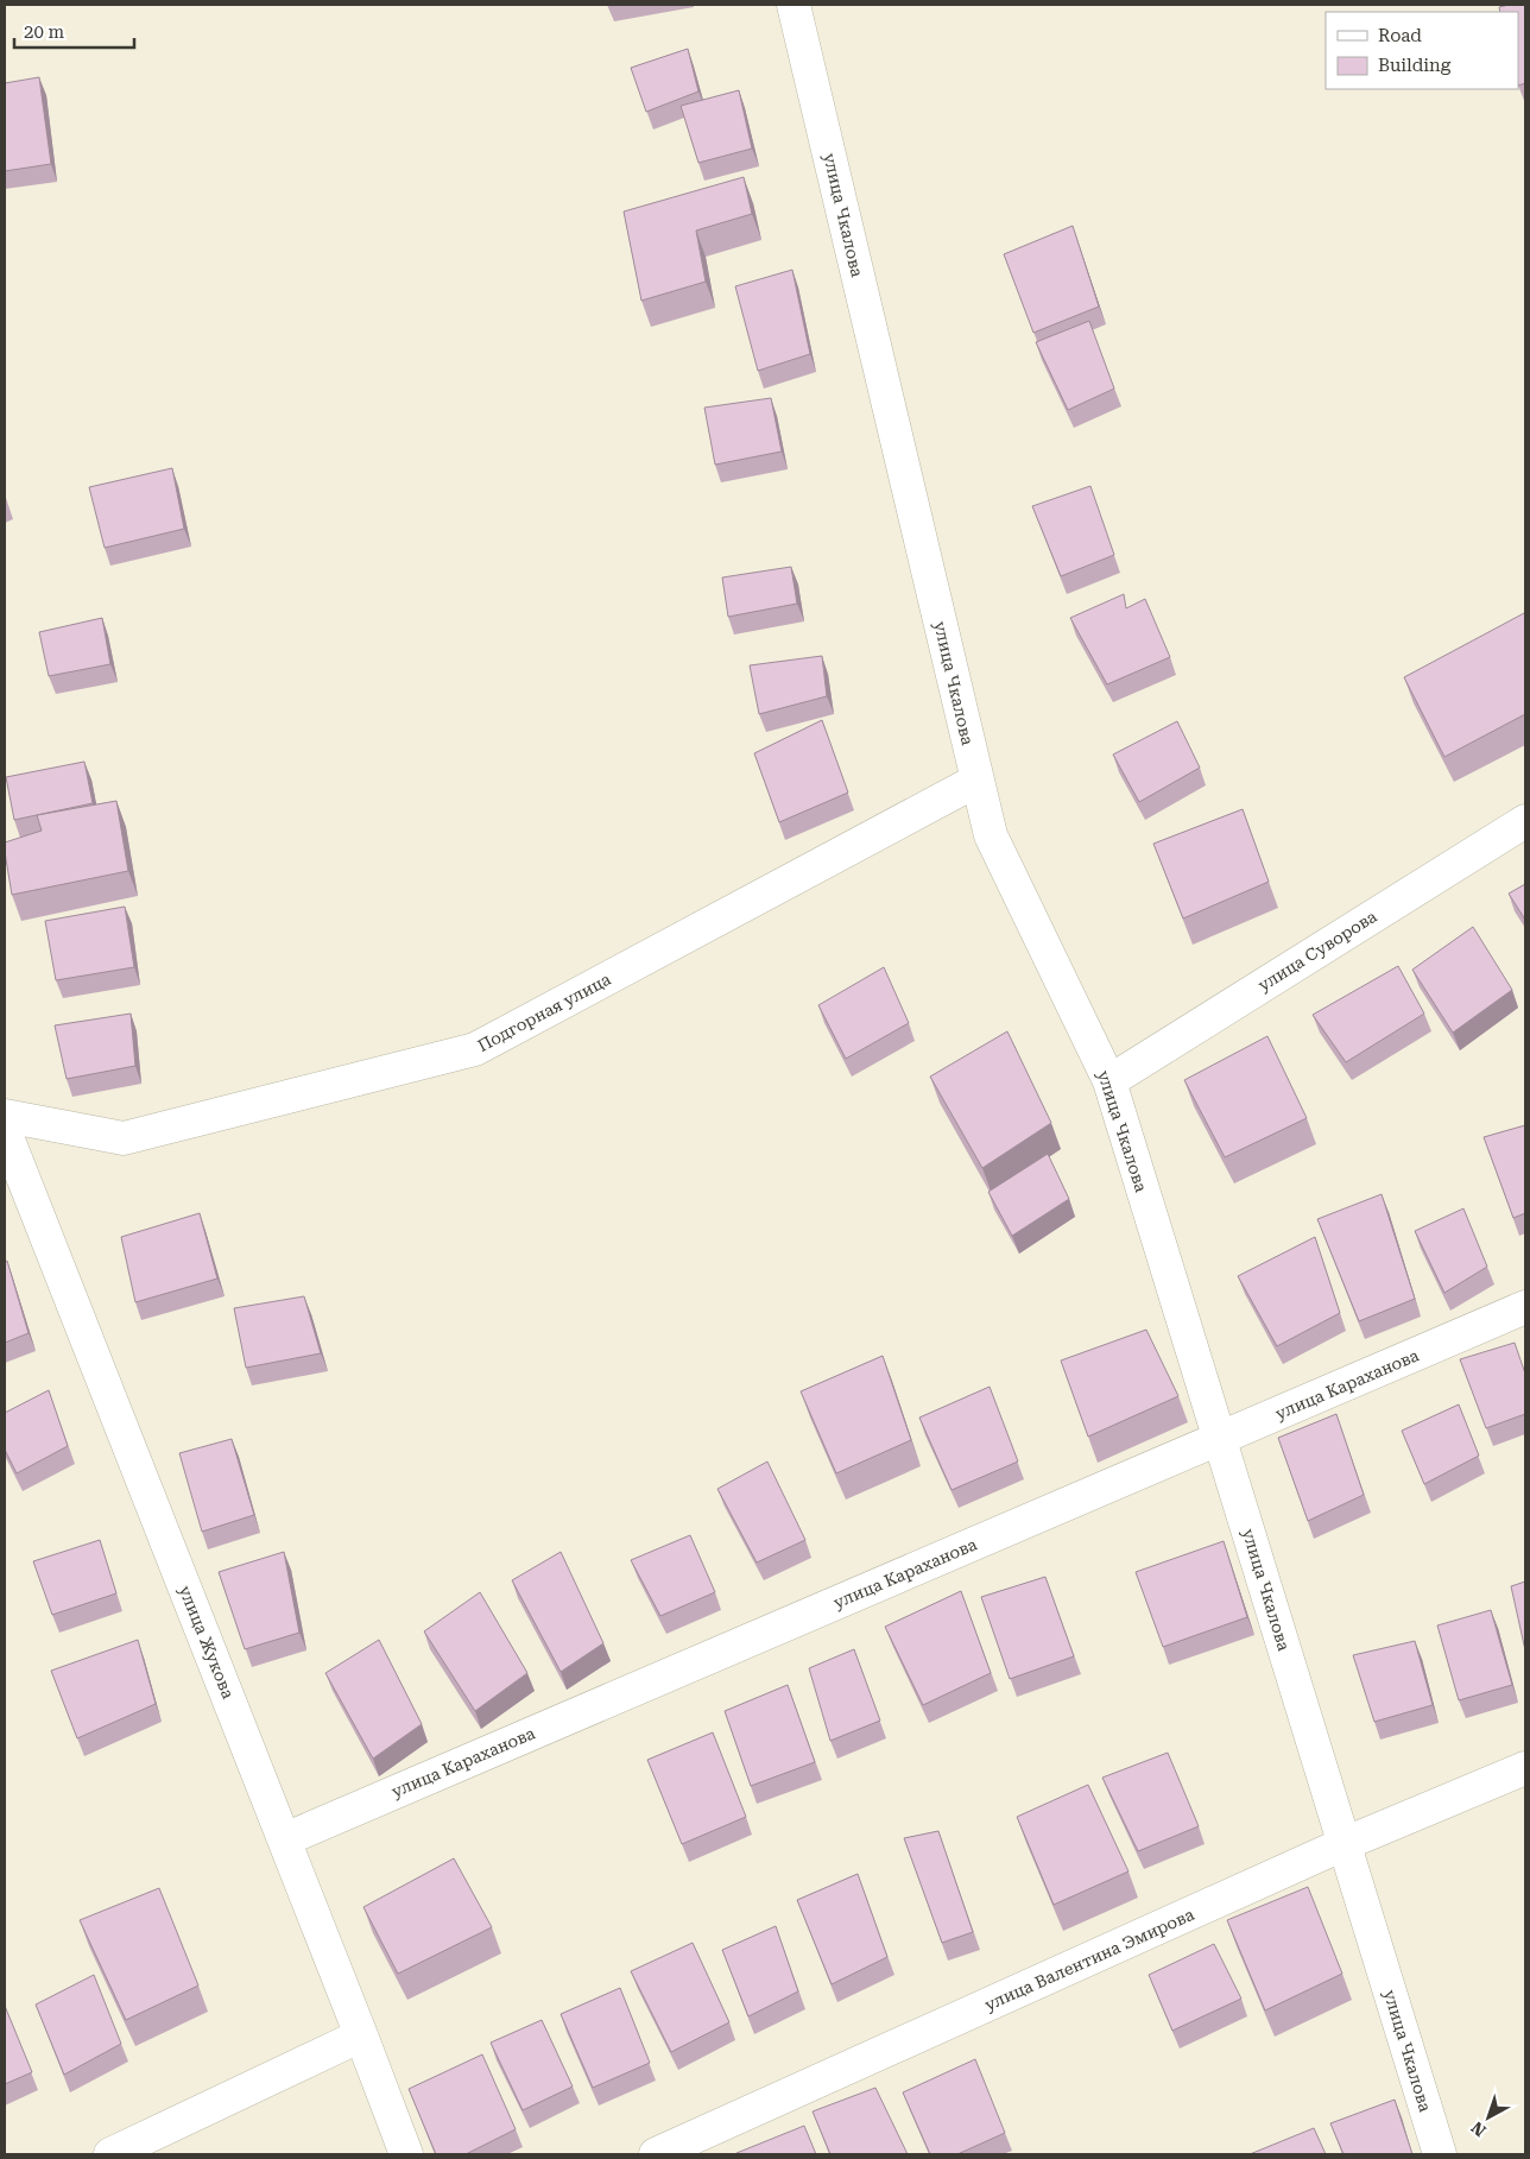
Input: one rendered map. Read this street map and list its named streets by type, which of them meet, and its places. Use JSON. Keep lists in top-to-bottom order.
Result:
{
  "streets": {
    "street": [
      "улица Чкалова",
      "улица Суворова",
      "Подгорная улица",
      "улица Караханова",
      "улица Жукова",
      "улица Валентина Эмирова"
    ]
  },
  "crossings": [
    ["улица Чкалова", "улица Суворова"],
    ["улица Чкалова", "Подгорная улица"],
    ["улица Чкалова", "улица Караханова"],
    ["улица Чкалова", "улица Валентина Эмирова"],
    ["улица Караханова", "улица Жукова"]
  ],
  "legend": ["Road", "Building"],
  "scale_bar": "20 m",
  "north": "bottom left"
}
